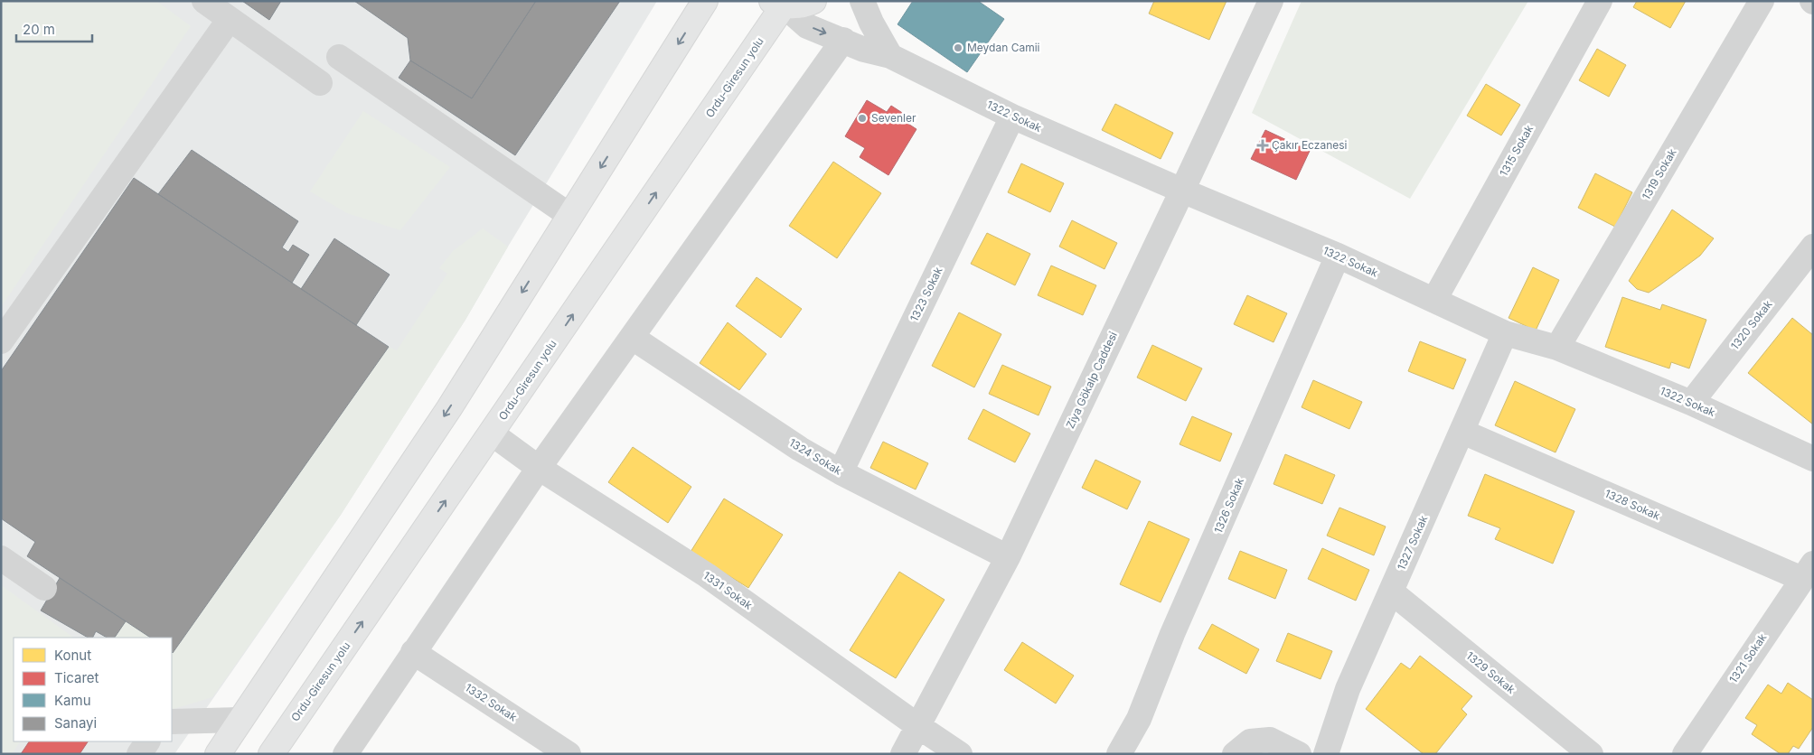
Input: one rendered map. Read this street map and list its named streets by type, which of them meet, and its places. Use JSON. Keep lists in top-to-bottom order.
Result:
{
  "streets": {
    "highway": ["Ordu-Giresun yolu"],
    "street": [
      "1322 Sokak",
      "1315 Sokak",
      "1319 Sokak",
      "1323 Sokak",
      "1320 Sokak",
      "Ziya Gökalp Caddesi",
      "1324 Sokak",
      "1328 Sokak",
      "1326 Sokak",
      "1327 Sokak",
      "1331 Sokak",
      "1321 Sokak",
      "1329 Sokak",
      "1332 Sokak"
    ]
  },
  "crossings": [
    ["Ordu-Giresun yolu", "1322 Sokak"],
    ["Ordu-Giresun yolu", "1331 Sokak"],
    ["1322 Sokak", "1315 Sokak"],
    ["1322 Sokak", "1319 Sokak"],
    ["1322 Sokak", "1323 Sokak"],
    ["1322 Sokak", "1320 Sokak"],
    ["1322 Sokak", "Ziya Gökalp Caddesi"],
    ["1322 Sokak", "1326 Sokak"],
    ["1322 Sokak", "1327 Sokak"],
    ["1323 Sokak", "1324 Sokak"],
    ["Ziya Gökalp Caddesi", "1324 Sokak"],
    ["Ziya Gökalp Caddesi", "1331 Sokak"],
    ["1328 Sokak", "1327 Sokak"],
    ["1328 Sokak", "1321 Sokak"],
    ["1327 Sokak", "1329 Sokak"]
  ],
  "places": {
    "other": ["Meydan Camii", "Sevenler"],
    "health": ["Çakır Eczanesi"]
  },
  "legend": [
    "Konut",
    "Ticaret",
    "Kamu",
    "Sanayi"
  ],
  "scale_bar": "20 m"
}
